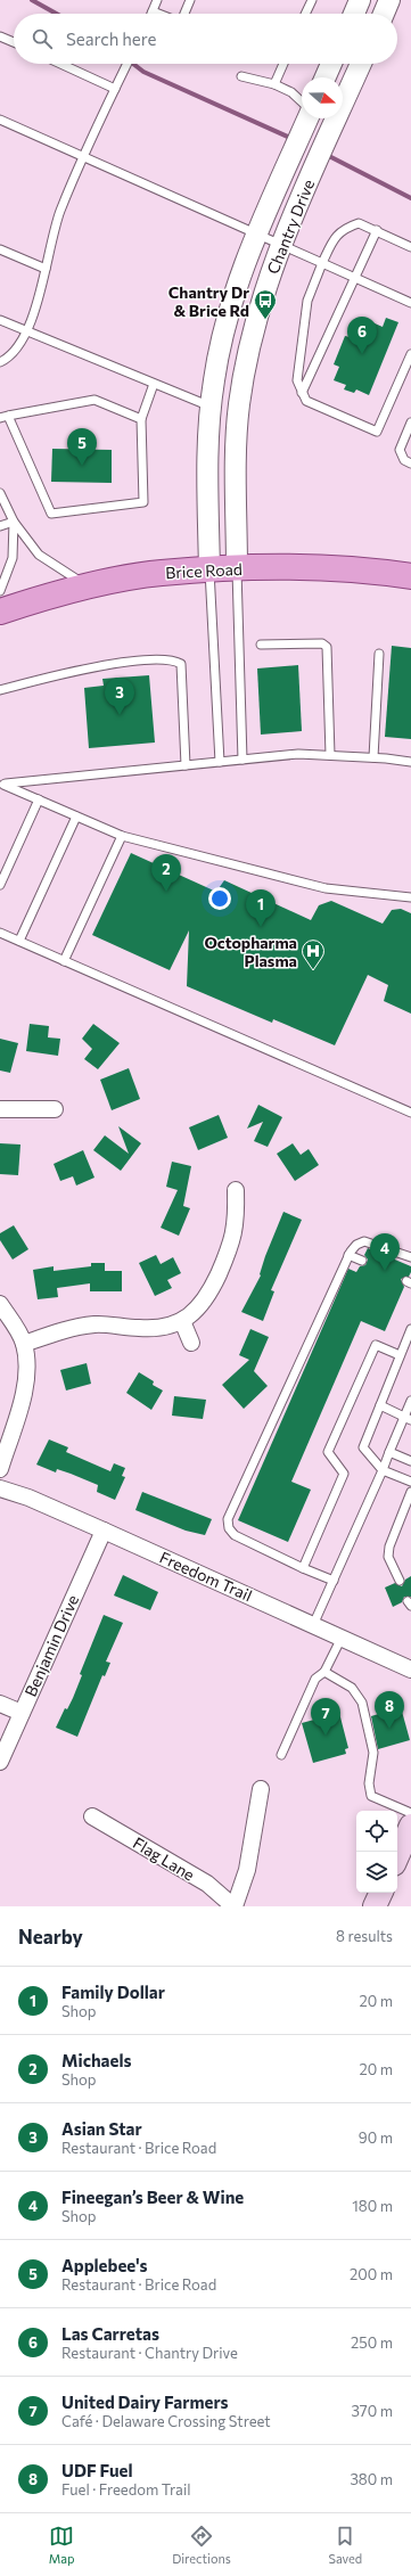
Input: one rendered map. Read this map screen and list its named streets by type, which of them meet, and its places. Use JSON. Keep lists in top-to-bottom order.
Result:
{
  "streets": {
    "main road": ["Brice Road"],
    "street": [
      "Chantry Drive",
      "Freedom Trail",
      "Benjamin Drive",
      "Flag Lane"
    ]
  },
  "crossings": [
    ["Chantry Drive", "Brice Road"],
    ["Freedom Trail", "Benjamin Drive"]
  ],
  "places": {
    "bus stop": ["Chantry Dr & Brice Rd"],
    "hospital": ["Octopharma Plasma"]
  },
  "north": "right",
  "page": {
    "search": "Search here",
    "pins": [
      "6",
      "5",
      "3",
      "2",
      "1",
      "4",
      "8",
      "7"
    ],
    "heading": ["Nearby", "8 results"],
    "list": [
      {
        "mark": "1",
        "name": "Family Dollar",
        "note": "Shop",
        "value": "20 m"
      },
      {
        "mark": "2",
        "name": "Michaels",
        "note": "Shop",
        "value": "20 m"
      },
      {
        "mark": "3",
        "name": "Asian Star",
        "note": "Restaurant · Brice Road",
        "value": "90 m"
      },
      {
        "mark": "4",
        "name": "Fineegan’s Beer & Wine",
        "note": "Shop",
        "value": "180 m"
      },
      {
        "mark": "5",
        "name": "Applebee's",
        "note": "Restaurant · Brice Road",
        "value": "200 m"
      },
      {
        "mark": "6",
        "name": "Las Carretas",
        "note": "Restaurant · Chantry Drive",
        "value": "250 m"
      },
      {
        "mark": "7",
        "name": "United Dairy Farmers",
        "note": "Café · Delaware Crossing Street",
        "value": "370 m"
      },
      {
        "mark": "8",
        "name": "UDF Fuel",
        "note": "Fuel · Freedom Trail",
        "value": "380 m"
      }
    ],
    "nav": ["Map", "Directions", "Saved"]
  }
}
